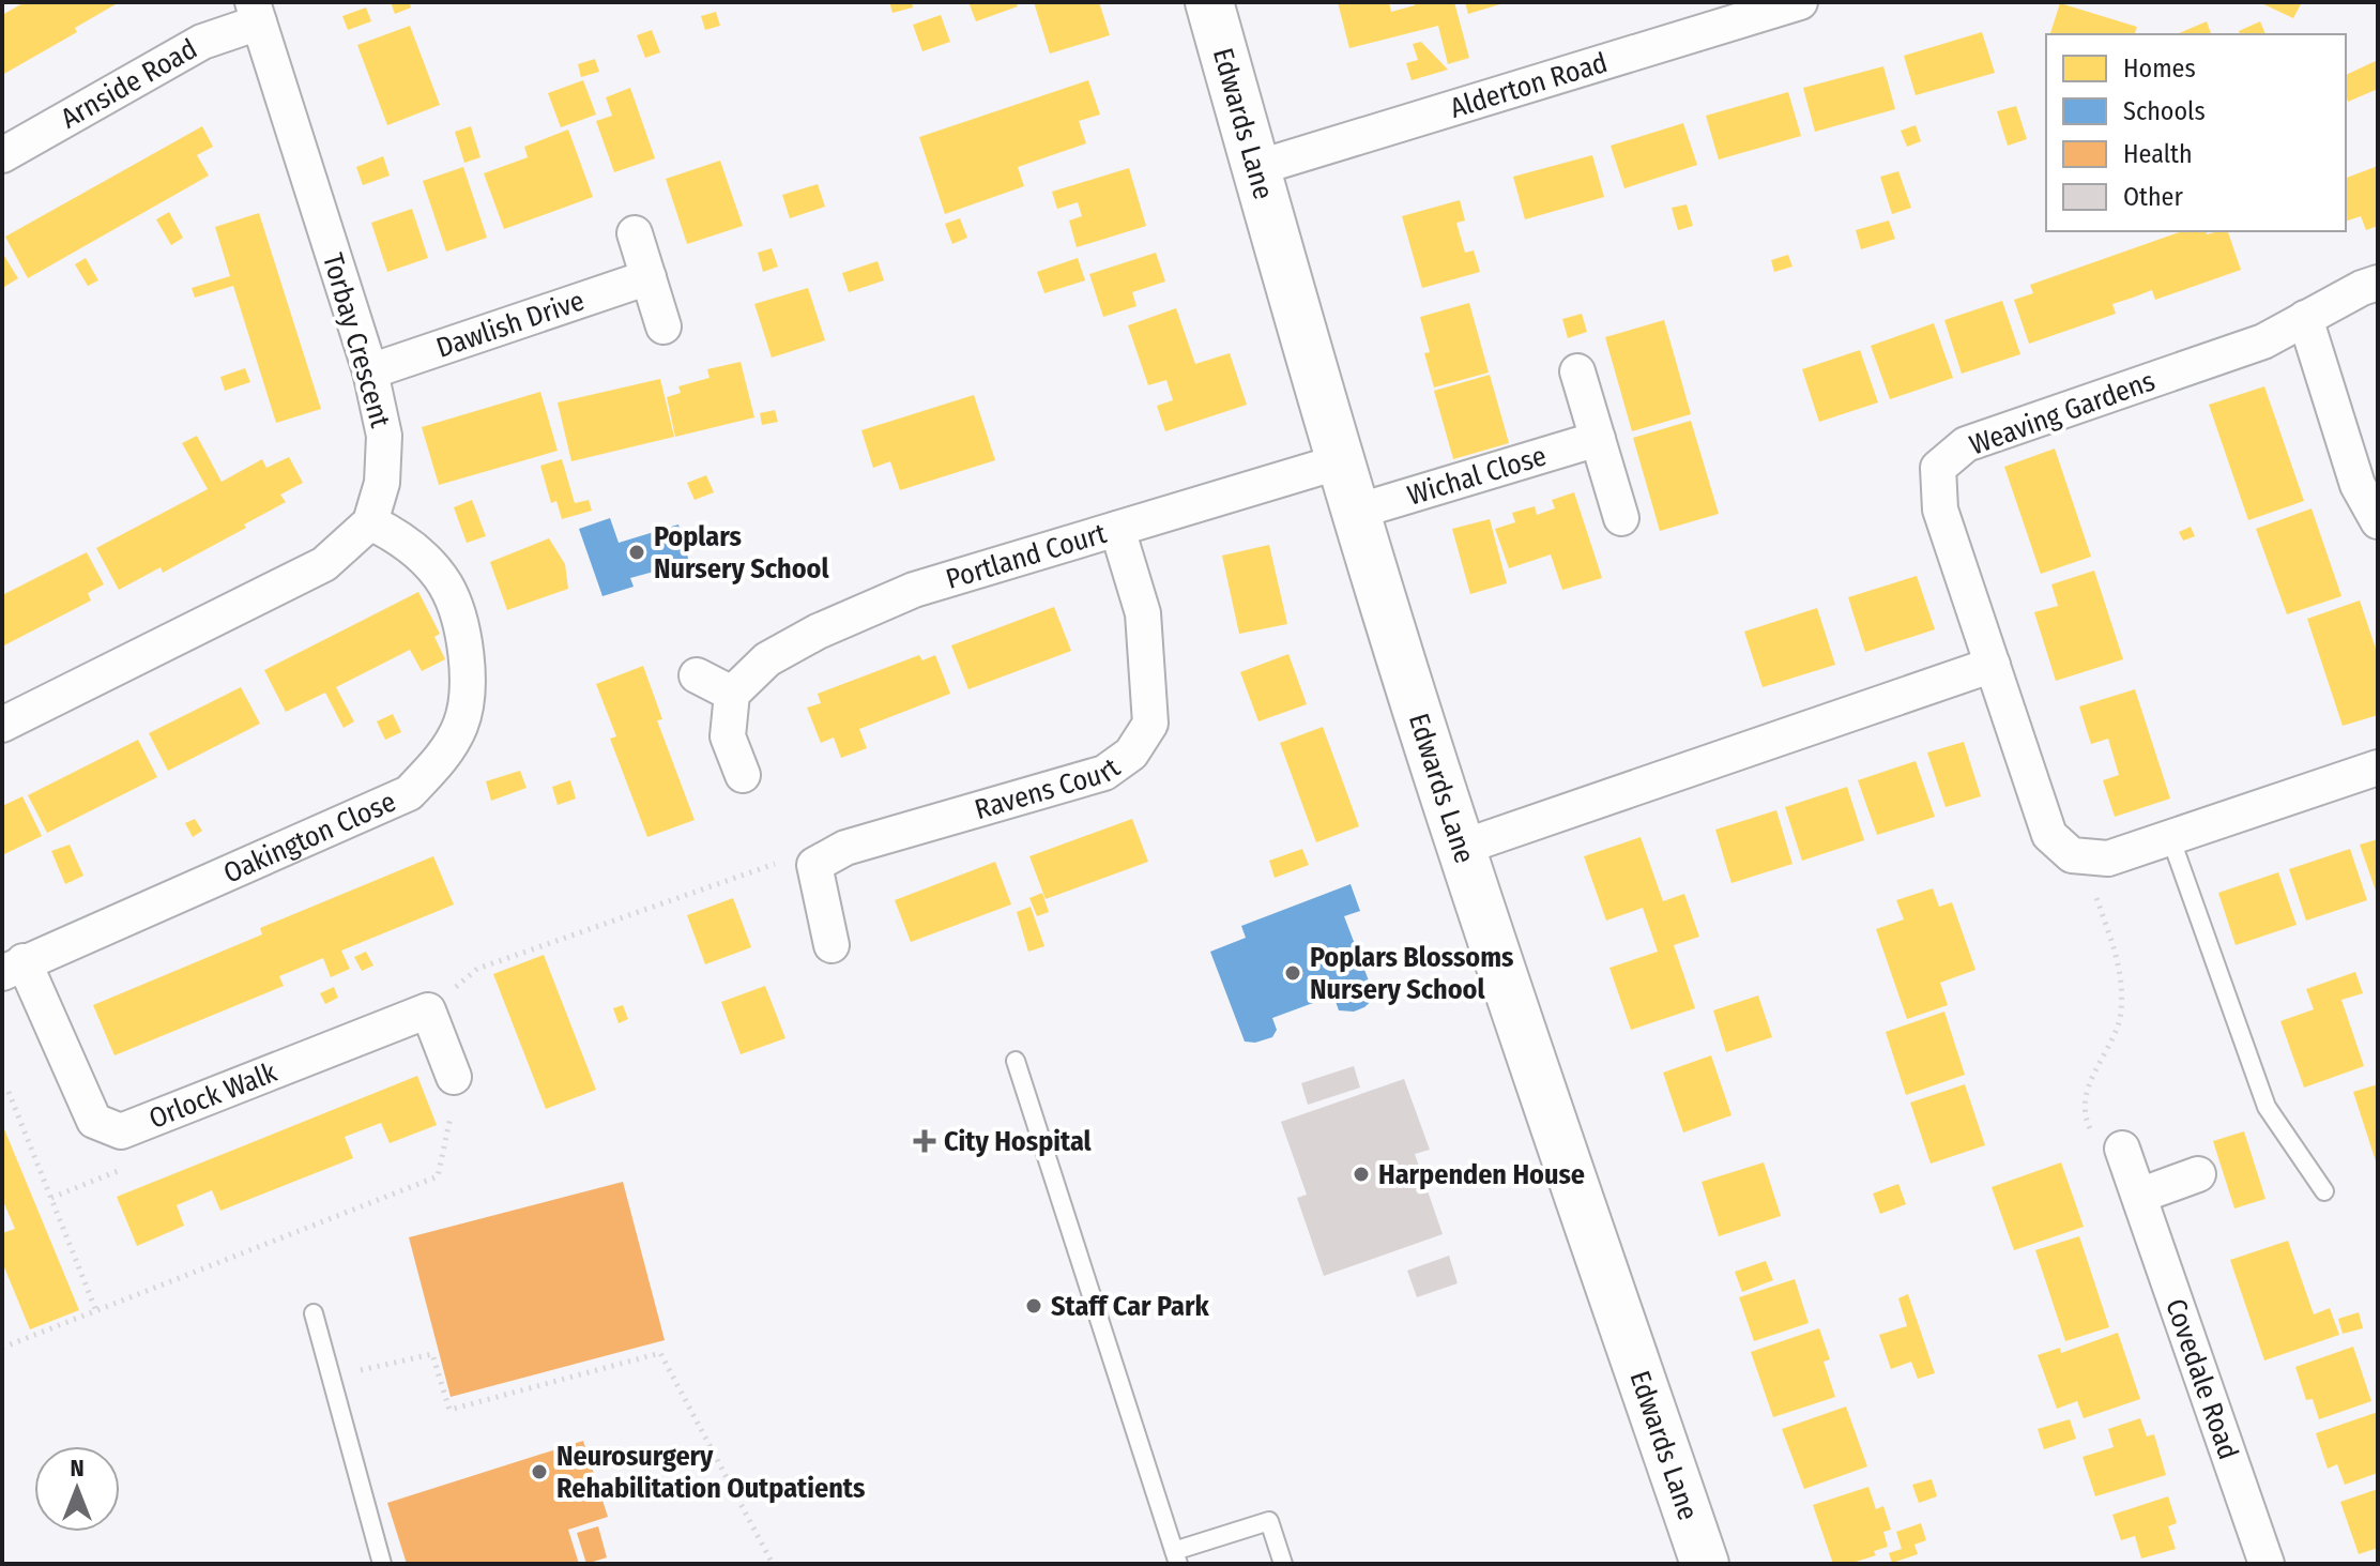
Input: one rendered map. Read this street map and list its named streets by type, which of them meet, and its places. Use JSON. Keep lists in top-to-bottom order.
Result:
{
  "streets": {
    "street": [
      "Arnside Road",
      "Alderton Road",
      "Edwards Lane",
      "Dawlish Drive",
      "Torbay Crescent",
      "Weaving Gardens",
      "Wichal Close",
      "Portland Court",
      "Ravens Court",
      "Oakington Close",
      "Orlock Walk",
      "Covedale Road"
    ]
  },
  "crossings": [
    ["Arnside Road", "Torbay Crescent"],
    ["Alderton Road", "Edwards Lane"],
    ["Edwards Lane", "Wichal Close"],
    ["Edwards Lane", "Portland Court"],
    ["Dawlish Drive", "Torbay Crescent"],
    ["Torbay Crescent", "Oakington Close"],
    ["Portland Court", "Ravens Court"],
    ["Oakington Close", "Orlock Walk"]
  ],
  "places": {
    "other": [
      "Poplars Nursery School",
      "Poplars Blossoms Nursery School",
      "Harpenden House",
      "Staff Car Park",
      "Neurosurgery Rehabilitation Outpatients"
    ],
    "health": ["City Hospital"]
  },
  "legend": [
    "Homes",
    "Schools",
    "Health",
    "Other"
  ],
  "north": "top"
}
